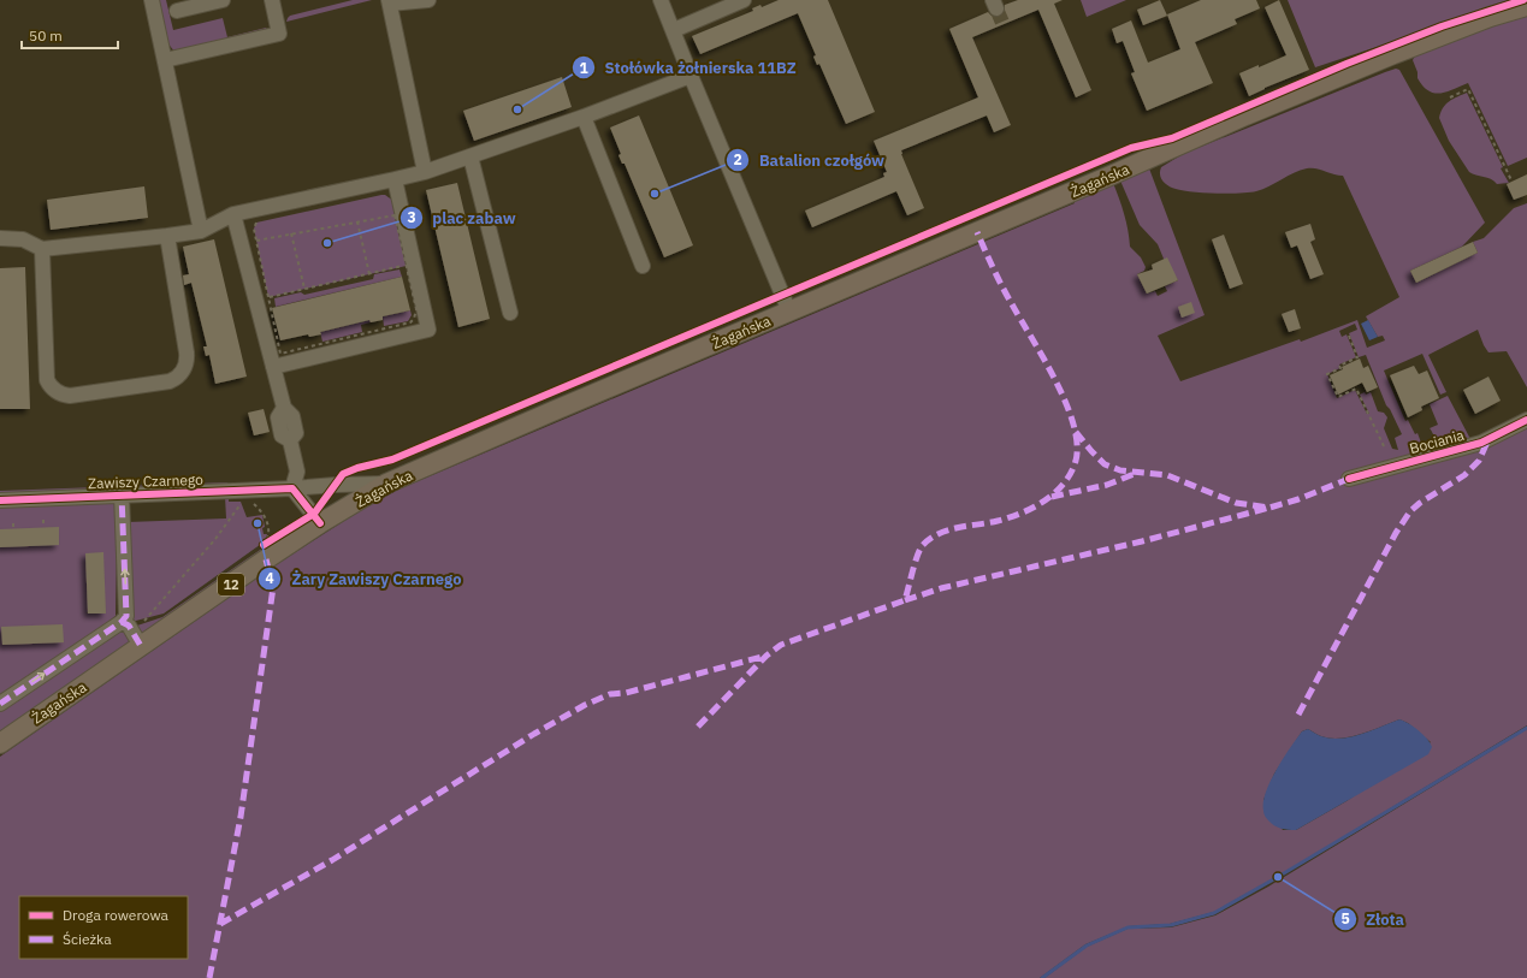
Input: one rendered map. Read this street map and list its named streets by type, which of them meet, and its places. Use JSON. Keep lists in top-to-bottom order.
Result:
{
  "streets": {
    "main road": ["Żagańska", "12"],
    "street": ["Bociania", "Zawiszy Czarnego"]
  },
  "crossings": [
    ["Żagańska", "Zawiszy Czarnego"]
  ],
  "places": [
    "Stołówka żołnierska 11BZ",
    "Batalion czołgów",
    "plac zabaw",
    "Żary Zawiszy Czarnego",
    "Złota"
  ],
  "legend": ["Droga rowerowa", "Ścieżka"],
  "scale_bar": "50 m"
}
